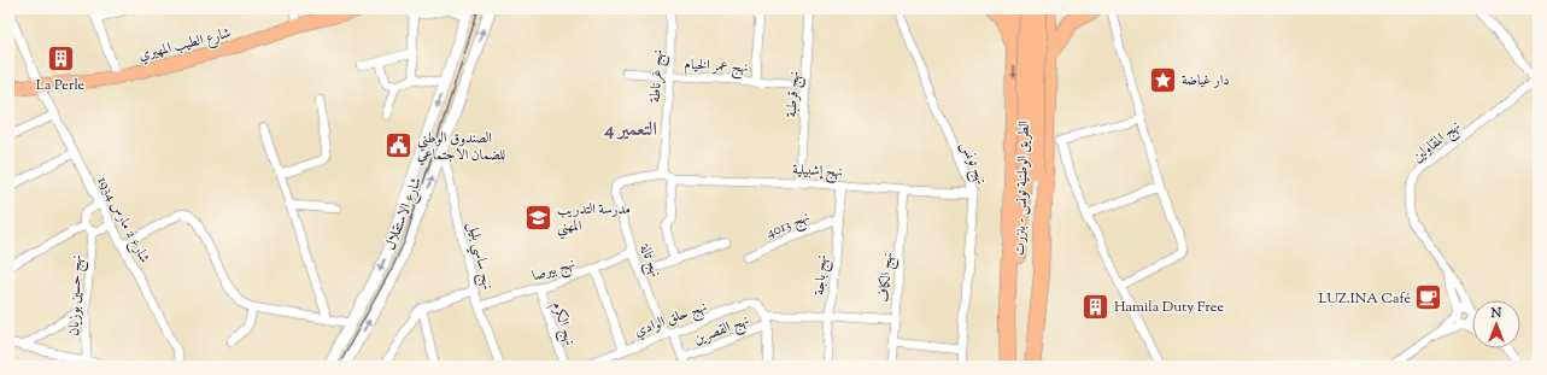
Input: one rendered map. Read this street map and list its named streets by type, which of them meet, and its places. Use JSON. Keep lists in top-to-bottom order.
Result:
{
  "streets": {
    "highway": ["الطريق الوطنية تونس - بنزرت"],
    "main road": ["شارع الطيب المهيري"],
    "street": [
      "نهج عمر الخيام",
      "نهج غرناطة",
      "نهج قرطبة",
      "نهج المقاولين",
      "نهج تونس",
      "نهج إشبيلية",
      "شارع الاستقلال",
      "شارع 2 مارس 1934",
      "نهج 4013",
      "نهج ساسي بليل",
      "نهج تالة",
      "نهج بيرصا",
      "نهج باجة",
      "نهج الكاف",
      "نهج حسين بوزيان",
      "نهج حلق الوادي",
      "نهج الكرم",
      "نهج القصرين"
    ]
  },
  "crossings": [
    ["شارع الطيب المهيري", "شارع 2 مارس 1934"],
    ["نهج عمر الخيام", "نهج غرناطة"],
    ["نهج عمر الخيام", "نهج قرطبة"],
    ["نهج غرناطة", "نهج إشبيلية"],
    ["نهج غرناطة", "نهج تالة"],
    ["نهج قرطبة", "نهج إشبيلية"],
    ["نهج تونس", "نهج إشبيلية"],
    ["نهج إشبيلية", "نهج تالة"],
    ["نهج إشبيلية", "نهج باجة"],
    ["نهج إشبيلية", "نهج الكاف"],
    ["شارع الاستقلال", "نهج ساسي بليل"],
    ["نهج 4013", "نهج باجة"],
    ["نهج ساسي بليل", "نهج بيرصا"],
    ["نهج تالة", "نهج بيرصا"],
    ["نهج تالة", "نهج حلق الوادي"],
    ["نهج تالة", "نهج القصرين"],
    ["نهج بيرصا", "نهج الكرم"],
    ["نهج باجة", "نهج القصرين"],
    ["نهج الكاف", "نهج القصرين"],
    ["نهج حلق الوادي", "نهج القصرين"]
  ],
  "districts": ["التعمير 4"],
  "places": {
    "building": ["La Perle", "Hamila Duty Free"],
    "place": ["دار غياضة"],
    "public building": ["الصندوق الوطني للضمان الاجتماعي"],
    "school or university": ["مدرسة التدريب المهني"],
    "cafe": ["LUZ.INA Café"]
  },
  "north": "top"
}
